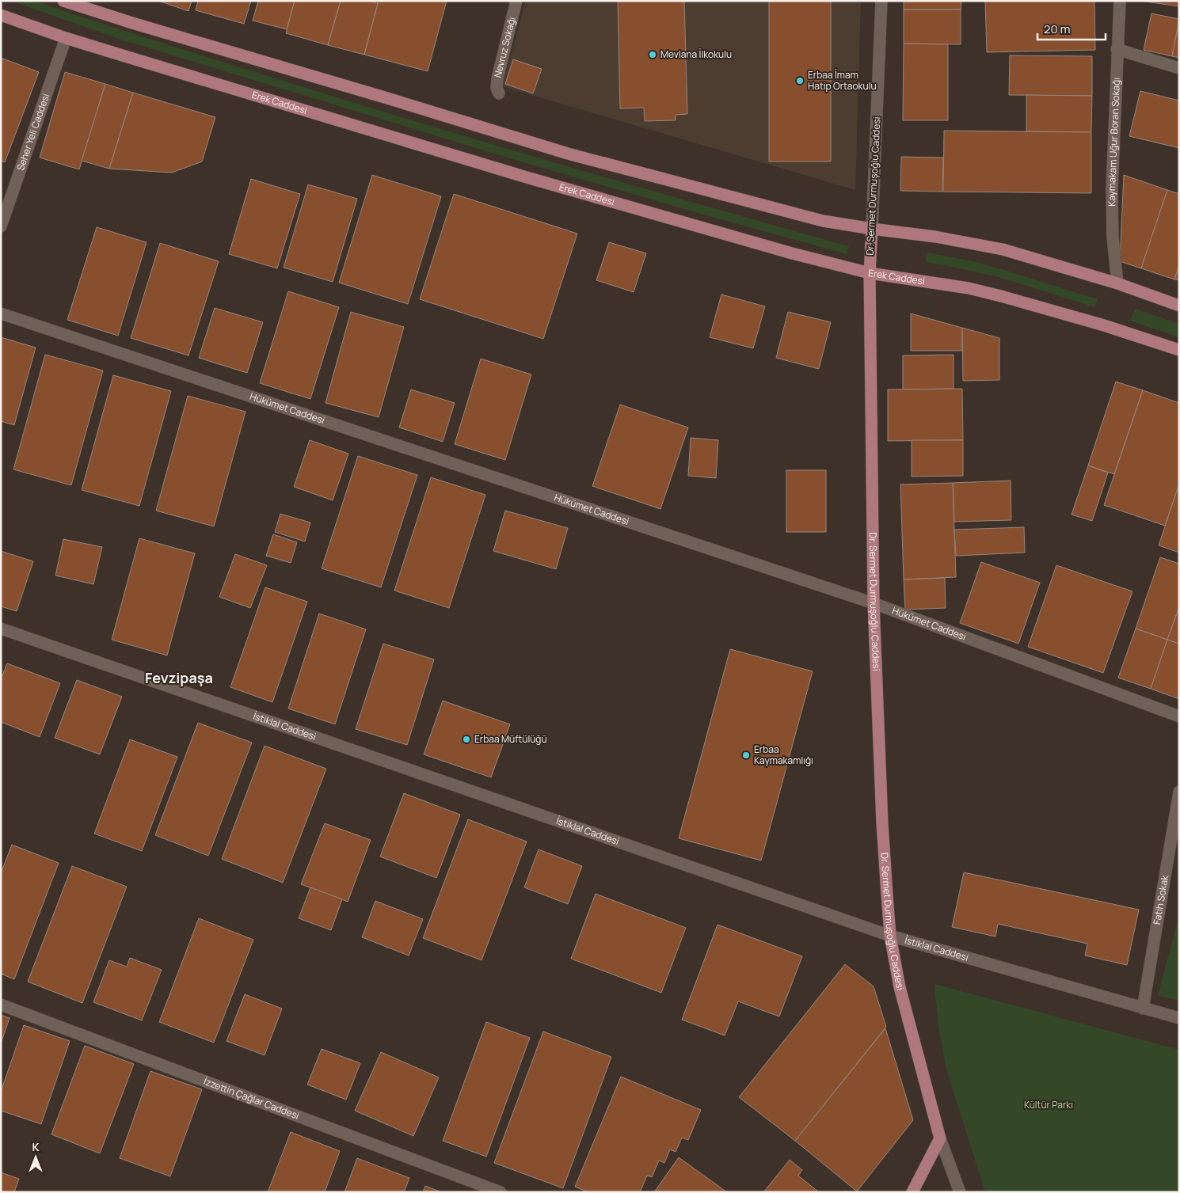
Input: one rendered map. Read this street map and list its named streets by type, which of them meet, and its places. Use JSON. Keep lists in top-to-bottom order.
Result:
{
  "streets": {
    "main road": ["Erek Caddesi", "Dr. Sermet Durmuşoğlu Caddesi"],
    "street": [
      "Nevruz Sokağı",
      "Seher Yeli Caddesi",
      "Kaymakam Uğur Boran Sokağı",
      "Hükümet Caddesi",
      "İstiklal Caddesi",
      "Fatih Sokak",
      "İzzettin Çağlar Caddesi"
    ]
  },
  "crossings": [
    ["Erek Caddesi", "Seher Yeli Caddesi"],
    ["Erek Caddesi", "Dr. Sermet Durmuşoğlu Caddesi"],
    ["Dr. Sermet Durmuşoğlu Caddesi", "Hükümet Caddesi"],
    ["Dr. Sermet Durmuşoğlu Caddesi", "İstiklal Caddesi"],
    ["İstiklal Caddesi", "Fatih Sokak"]
  ],
  "districts": ["Fevzipaşa"],
  "parks": ["Kültür Parkı"],
  "places": [
    "Mevlana İlkokulu",
    "Erbaa İmam Hatip Ortaokulu",
    "Erbaa Müftülüğü",
    "Erbaa Kaymakamlığı"
  ],
  "scale_bar": "20 m",
  "north": "top"
}
